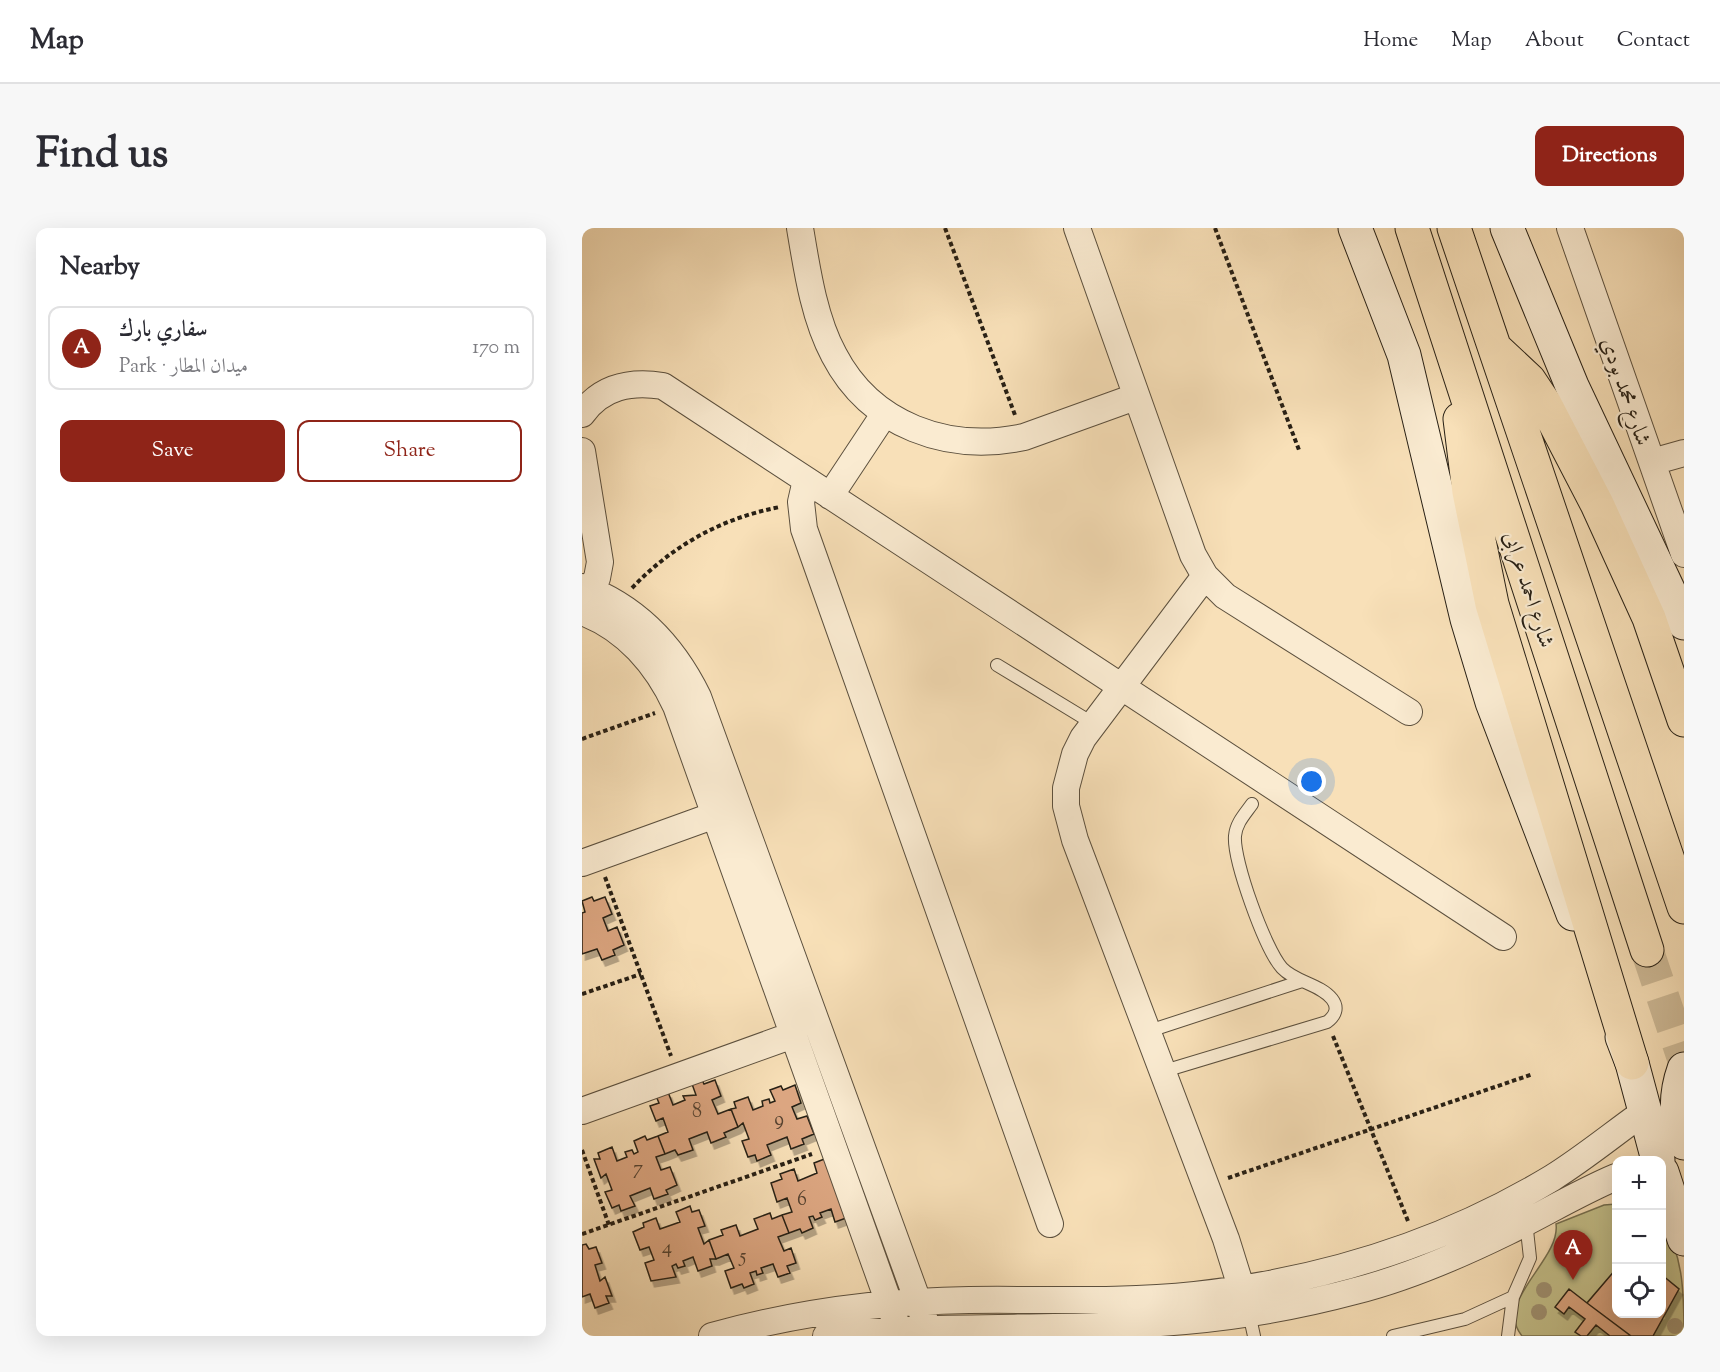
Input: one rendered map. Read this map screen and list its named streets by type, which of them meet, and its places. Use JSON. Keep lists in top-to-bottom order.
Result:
{
  "streets": {
    "highway": ["شارع احمد عرابى"],
    "street": ["شارع محمد بودي"]
  },
  "house_numbers": [
    "8",
    "9",
    "7",
    "6",
    "4",
    "5"
  ],
  "page": {
    "header": "Map",
    "nav": [
      "Home",
      "Map",
      "About",
      "Contact"
    ],
    "title": "Find us",
    "buttons": [
      "Directions",
      ["Save", "Share"]
    ],
    "heading": "Nearby",
    "list": [
      {
        "mark": "A",
        "name": "سفاري بارك",
        "note": "Park · ميدان المطار",
        "value": "170 m"
      }
    ],
    "map_buttons": ["+", "−"],
    "pins": "A"
  }
}
